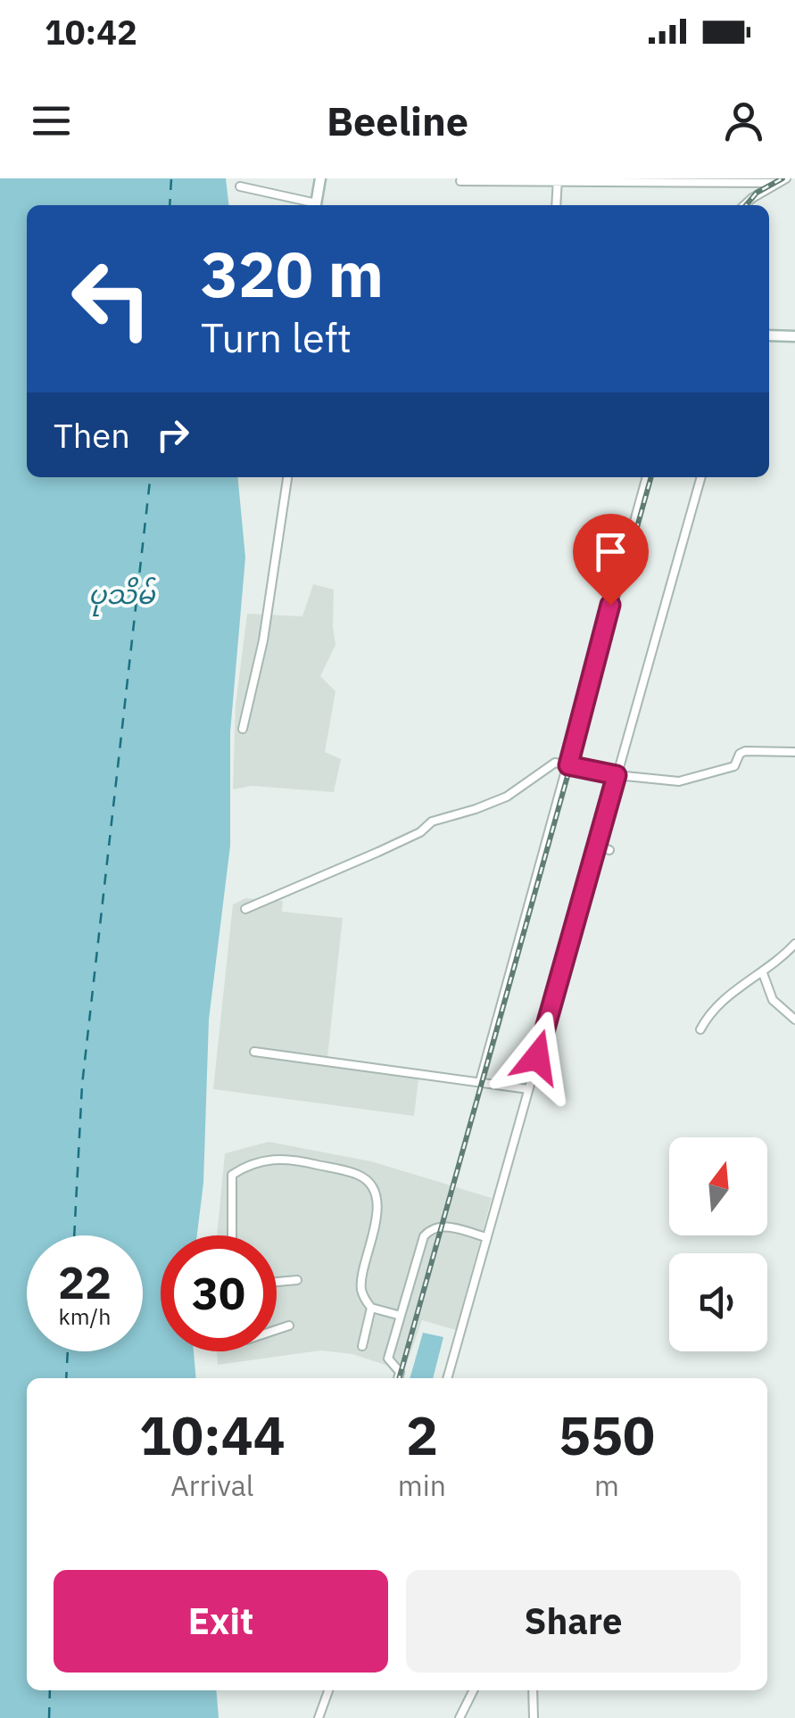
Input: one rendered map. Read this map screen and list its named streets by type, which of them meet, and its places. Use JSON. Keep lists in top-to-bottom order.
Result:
{
  "water": ["ပုသိမ်"],
  "north": "top",
  "page": {
    "status": "10:42",
    "header": "Beeline",
    "turn": ["320 m", "Turn left"],
    "then": "Then",
    "speed": "22 km/h",
    "limit": "30",
    "eta": [
      "10:44",
      "Arrival",
      "2",
      "min",
      "550",
      "m"
    ],
    "buttons": ["Exit", "Share"]
  }
}
